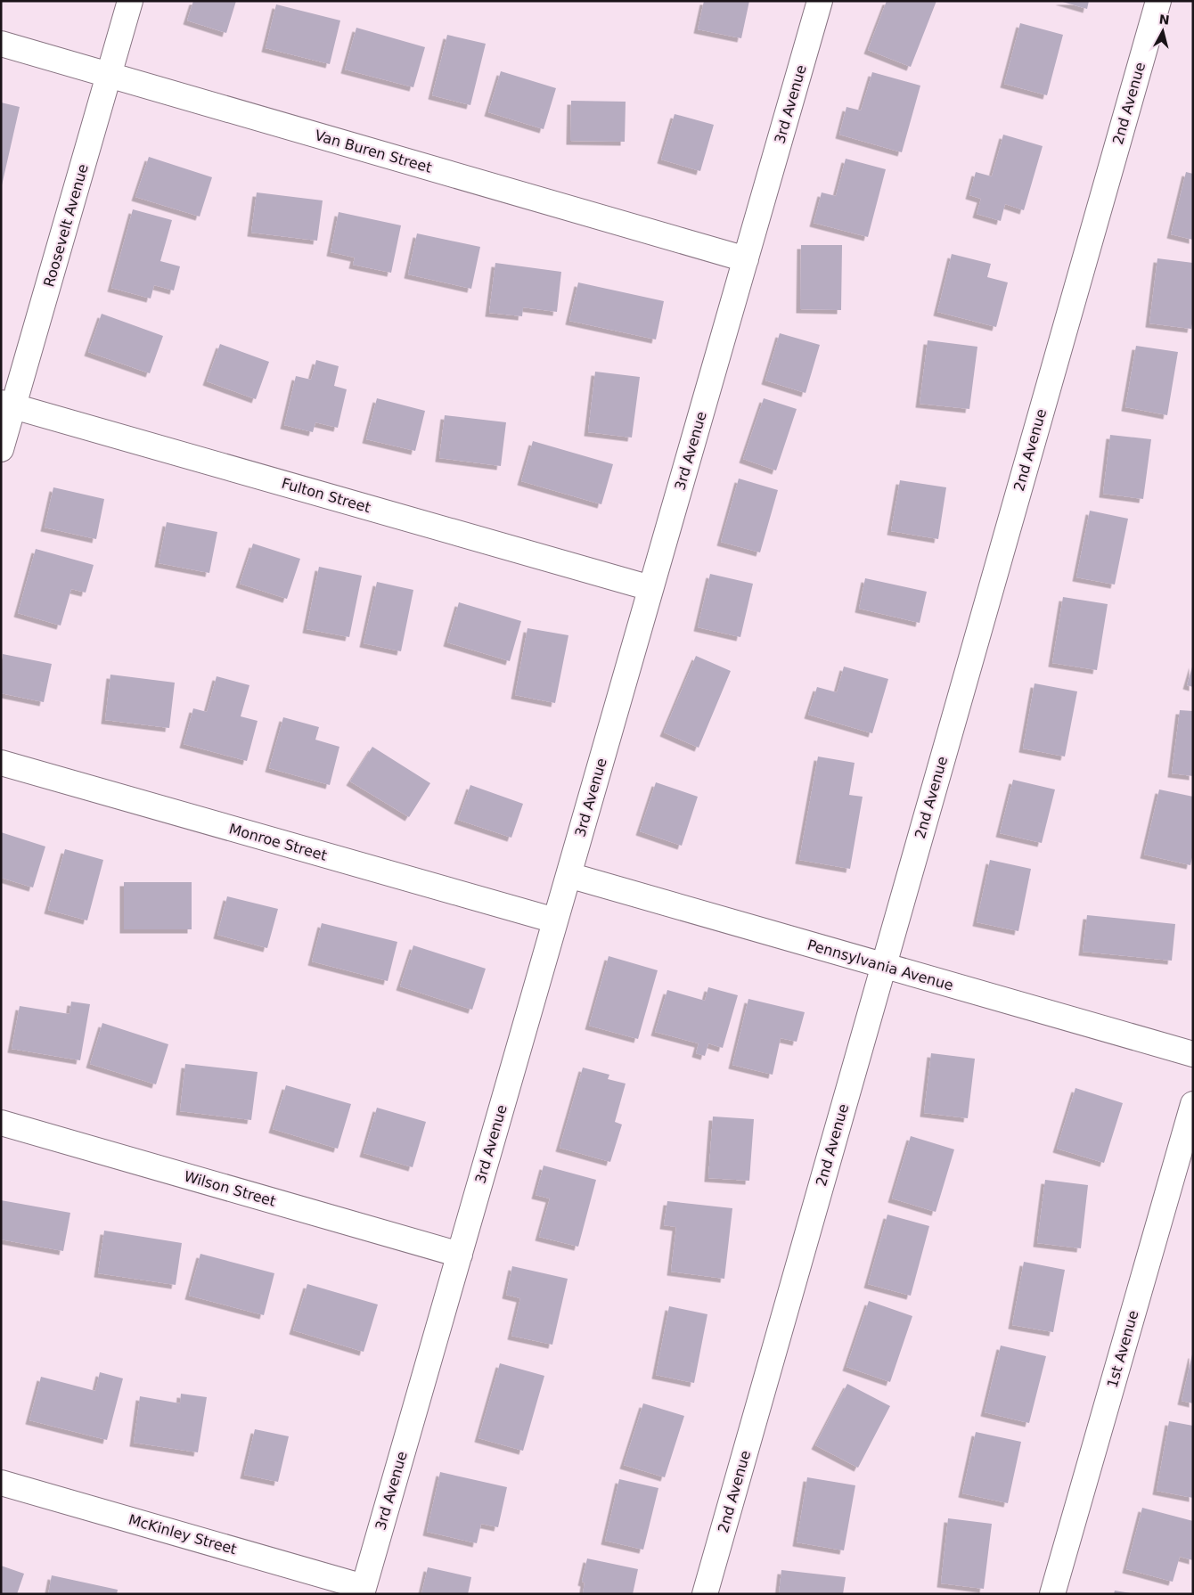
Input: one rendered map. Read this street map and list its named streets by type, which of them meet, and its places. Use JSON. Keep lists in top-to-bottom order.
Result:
{
  "streets": {
    "street": [
      "2nd Avenue",
      "3rd Avenue",
      "Van Buren Street",
      "Roosevelt Avenue",
      "Fulton Street",
      "Monroe Street",
      "Pennsylvania Avenue",
      "Wilson Street",
      "1st Avenue",
      "McKinley Street"
    ]
  },
  "crossings": [
    ["2nd Avenue", "Pennsylvania Avenue"],
    ["3rd Avenue", "Van Buren Street"],
    ["3rd Avenue", "Fulton Street"],
    ["3rd Avenue", "Monroe Street"],
    ["3rd Avenue", "Pennsylvania Avenue"],
    ["3rd Avenue", "Wilson Street"],
    ["3rd Avenue", "McKinley Street"],
    ["Van Buren Street", "Roosevelt Avenue"],
    ["Roosevelt Avenue", "Fulton Street"]
  ],
  "north": "top"
}
